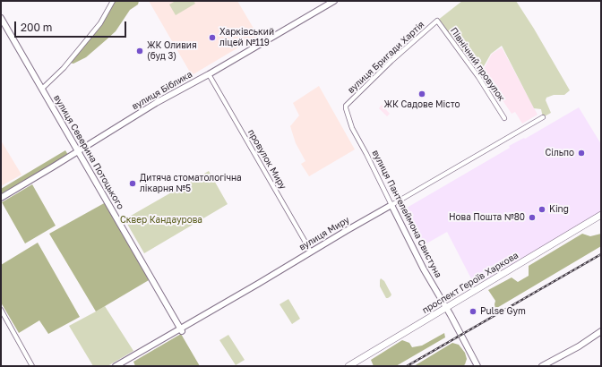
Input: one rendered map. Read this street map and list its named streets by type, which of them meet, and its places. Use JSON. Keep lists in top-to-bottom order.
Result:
{
  "streets": {
    "main road": ["проспект Героїв Харкова"],
    "street": [
      "вулиця Бригади Хартія",
      "Північний провулок",
      "вулиця Біблика",
      "вулиця Северина Потоцького",
      "провулок Миру",
      "вулиця Пантелеймона Свистуна",
      "вулиця Миру"
    ]
  },
  "crossings": [
    ["вулиця Бригади Хартія", "Північний провулок"],
    ["вулиця Бригади Хартія", "вулиця Пантелеймона Свистуна"],
    ["вулиця Біблика", "вулиця Северина Потоцького"],
    ["вулиця Біблика", "провулок Миру"],
    ["вулиця Северина Потоцького", "вулиця Миру"],
    ["провулок Миру", "вулиця Миру"],
    ["вулиця Пантелеймона Свистуна", "вулиця Миру"],
    ["вулиця Пантелеймона Свистуна", "проспект Героїв Харкова"]
  ],
  "parks": ["Сквер Кандаурова"],
  "places": [
    "Харківський ліцей №119",
    "ЖК Оливия (буд 3)",
    "ЖК Садове Місто",
    "Сільпо",
    "Дитяча стоматологiчна лiкарня №5",
    "King",
    "Нова Пошта №80",
    "Pulse Gym"
  ],
  "scale_bar": "200 m"
}
